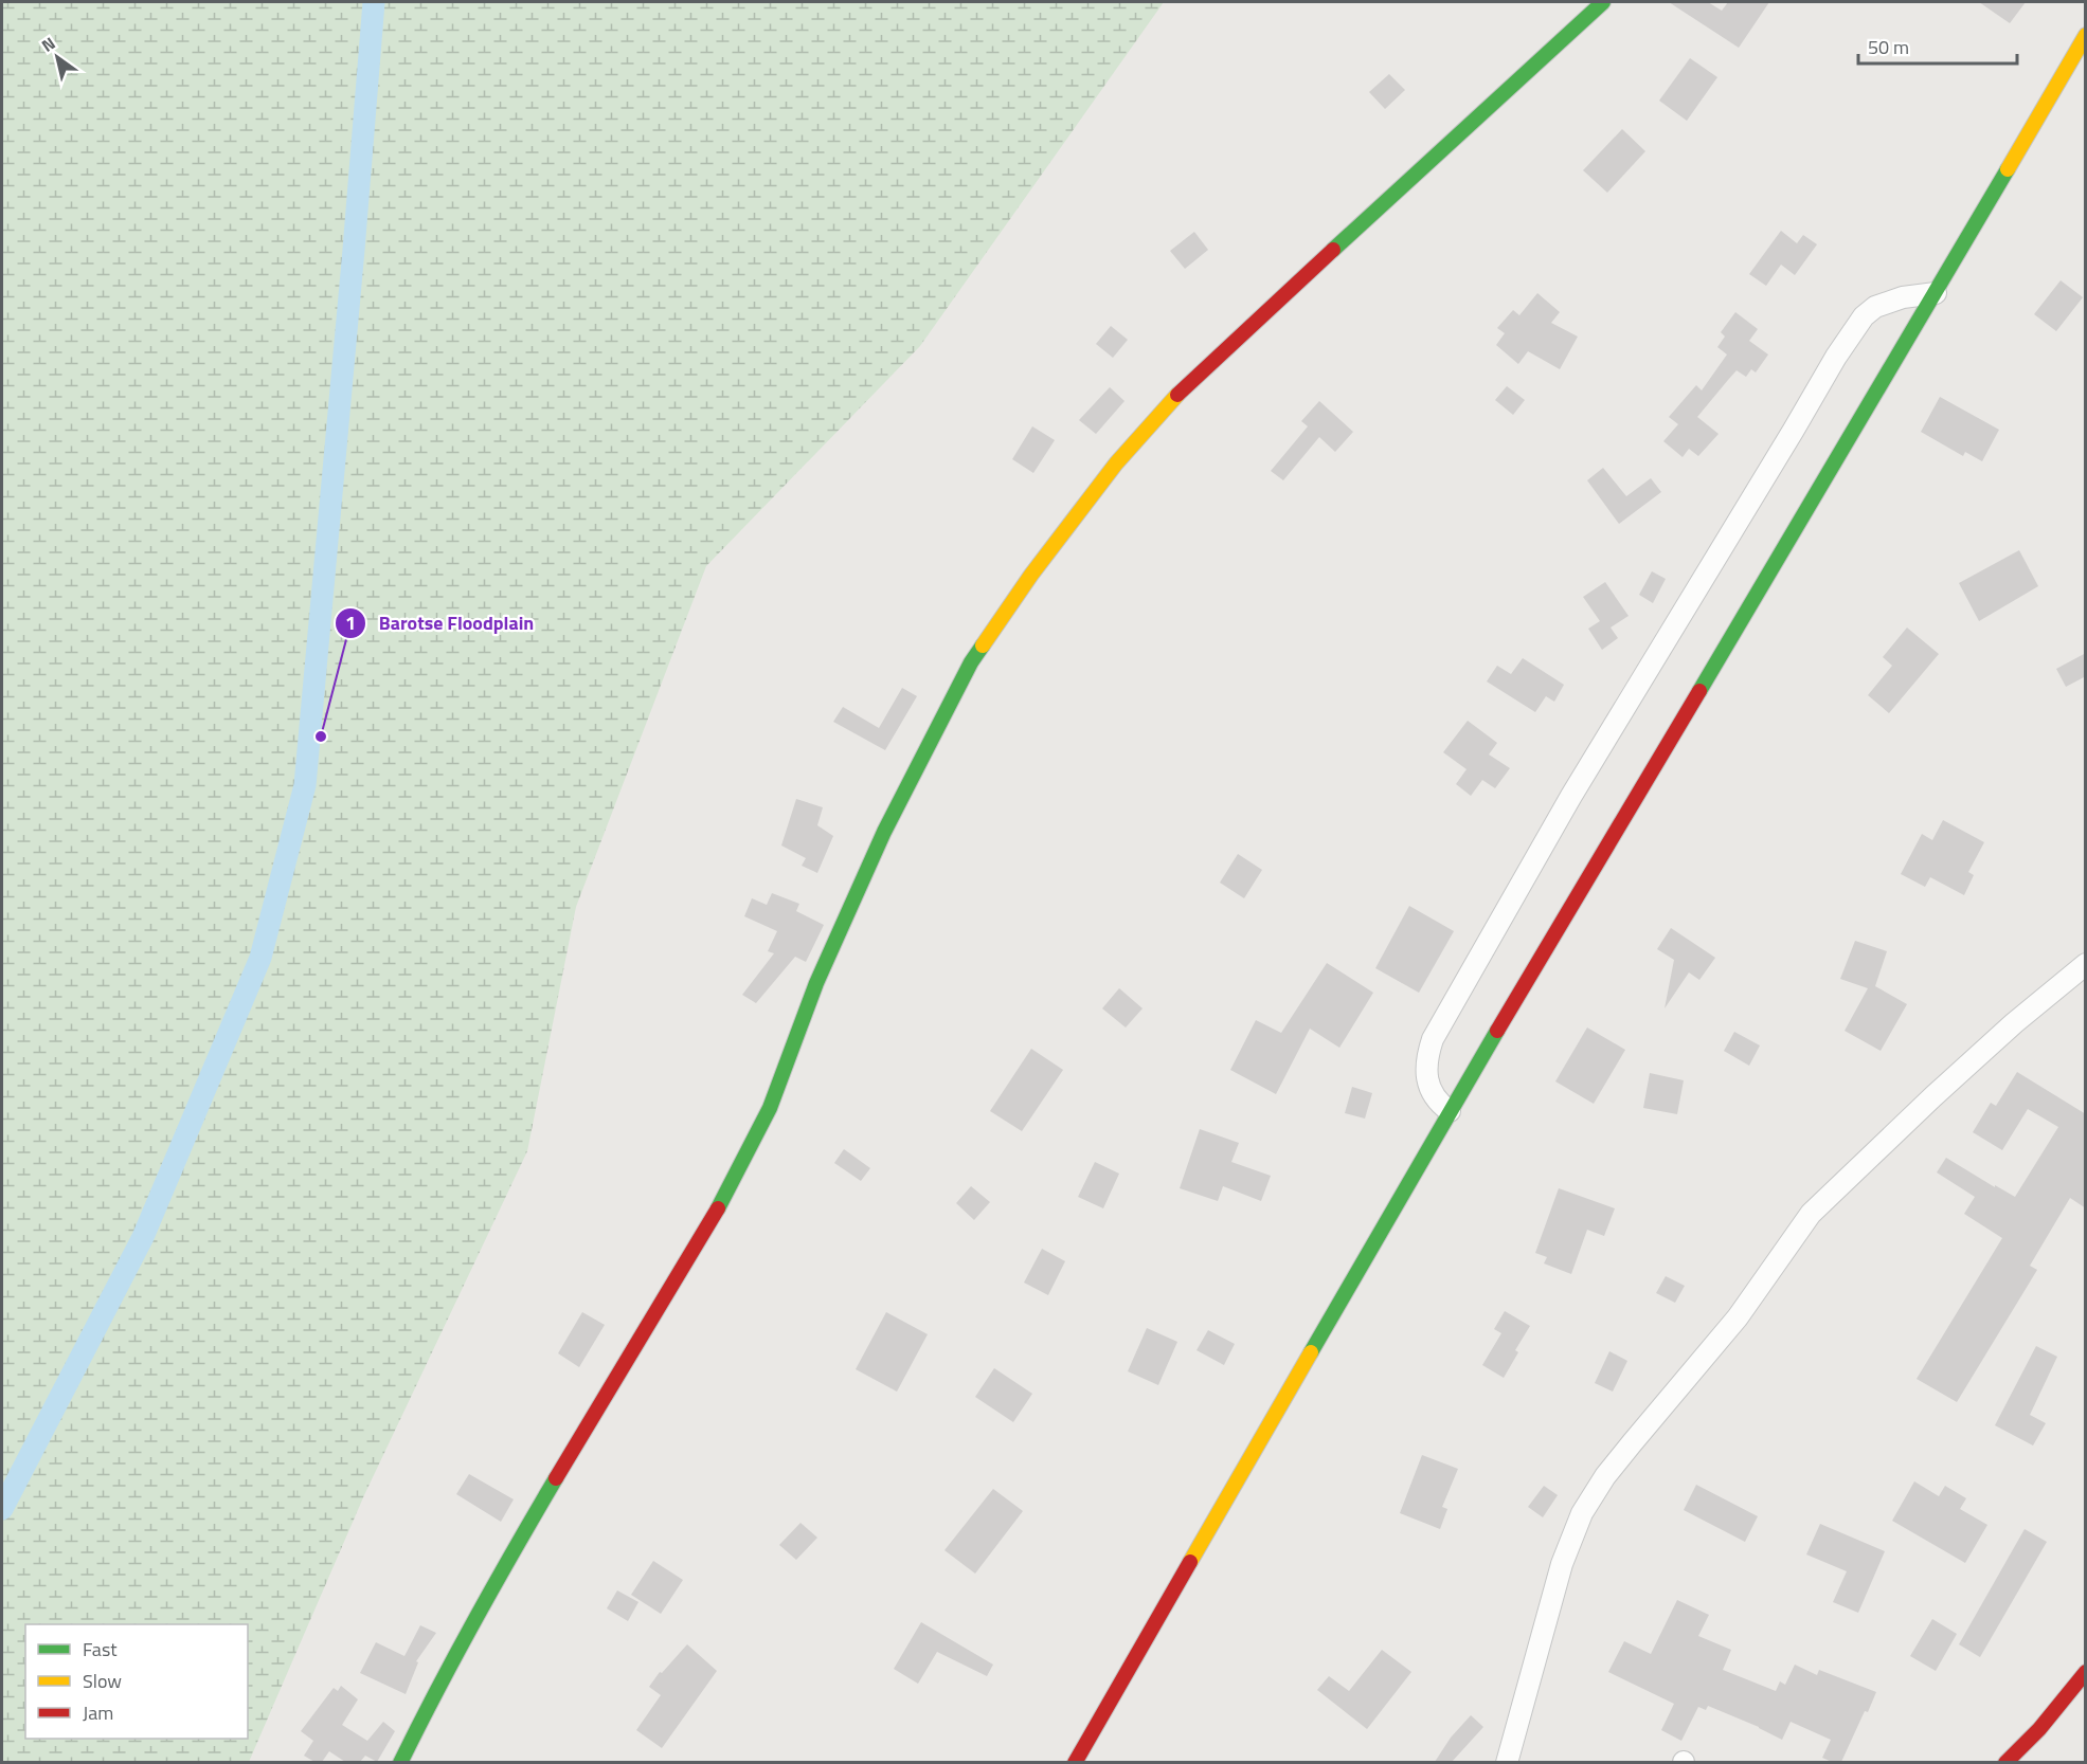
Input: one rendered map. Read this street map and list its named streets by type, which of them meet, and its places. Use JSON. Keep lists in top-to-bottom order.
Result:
{
  "places": ["Barotse Floodplain"],
  "legend": ["Fast", "Slow", "Jam"],
  "scale_bar": "50 m",
  "north": "top left"
}
